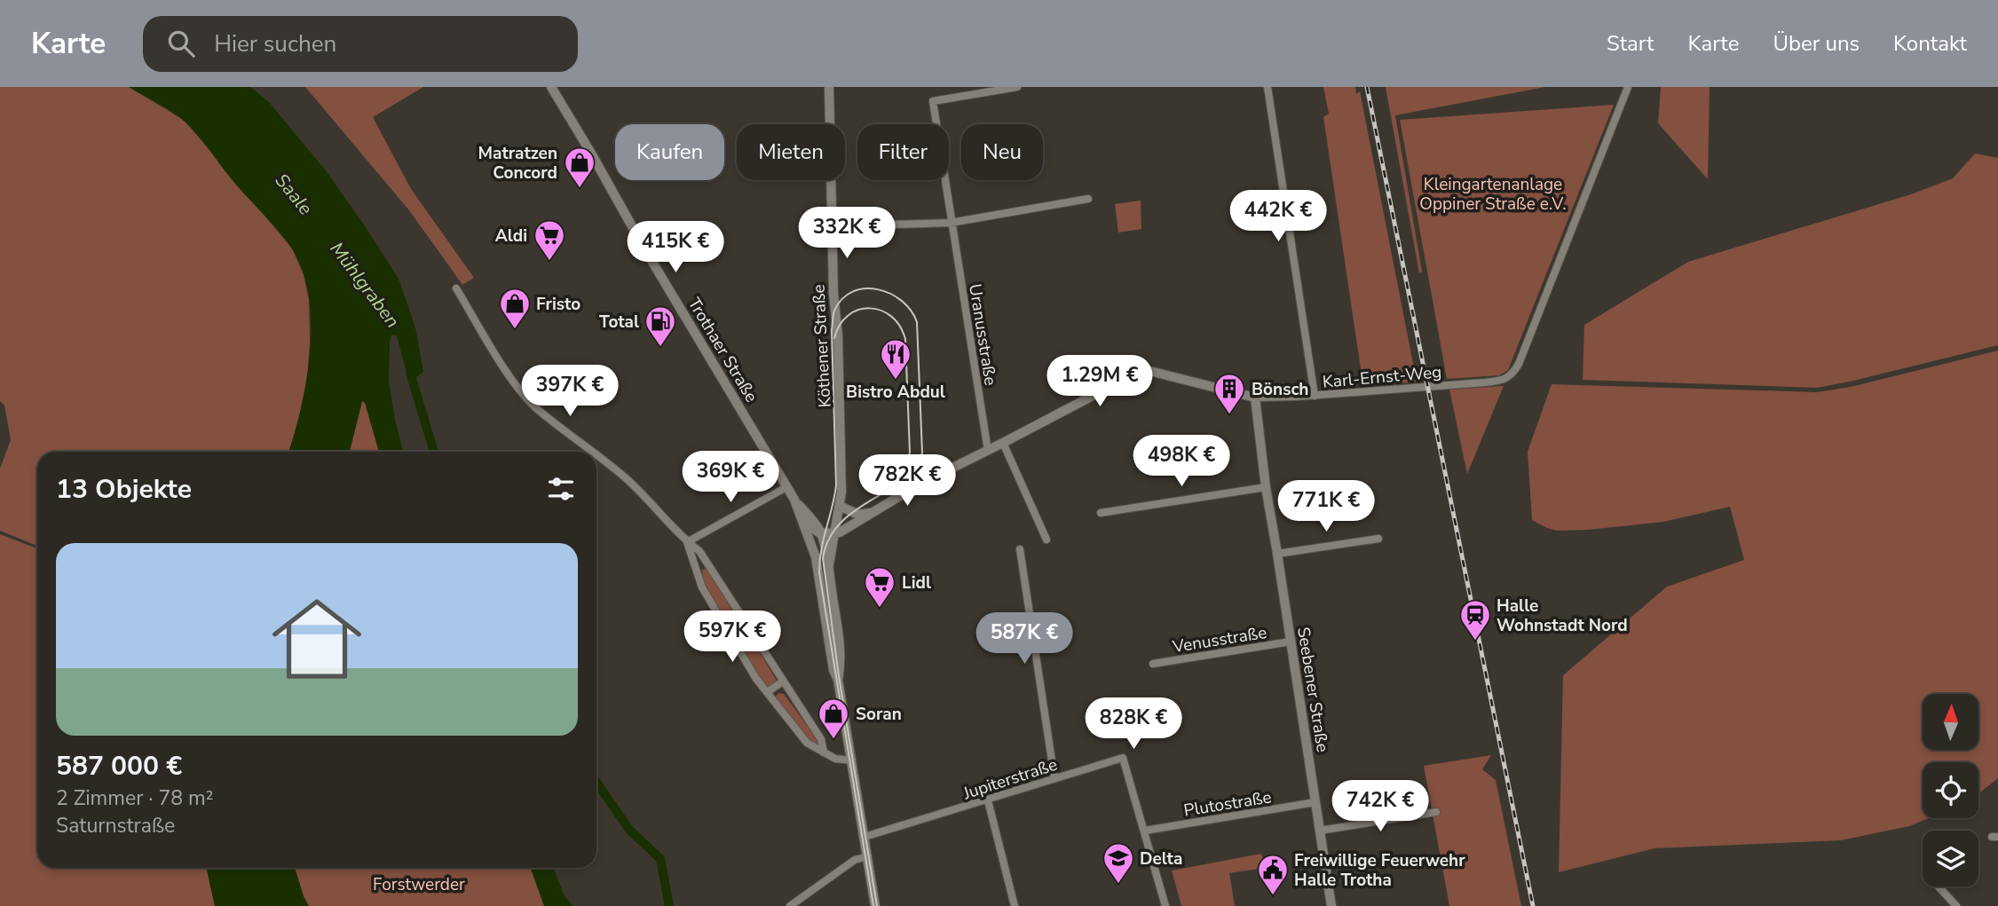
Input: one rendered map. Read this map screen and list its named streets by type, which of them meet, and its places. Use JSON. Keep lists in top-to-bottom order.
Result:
{
  "streets": {
    "main road": ["Köthener Straße", "Trothaer Straße", "Seebener Straße"],
    "street": [
      "Uranusstraße",
      "Karl-Ernst-Weg",
      "Venusstraße",
      "Jupiterstraße",
      "Plutostraße"
    ]
  },
  "crossings": [
    ["Köthener Straße", "Trothaer Straße"],
    ["Trothaer Straße", "Jupiterstraße"],
    ["Karl-Ernst-Weg", "Seebener Straße"],
    ["Venusstraße", "Seebener Straße"],
    ["Seebener Straße", "Plutostraße"],
    ["Jupiterstraße", "Plutostraße"]
  ],
  "water": ["Saale", "Mühlgraben"],
  "parks": ["Kleingartenanlage Oppiner Straße e.V.", "Forstwerder"],
  "places": {
    "shop": ["Matratzen Concord", "Fristo", "Soran"],
    "supermarket": ["Aldi", "Lidl"],
    "fuel station": ["Total"],
    "restaurant": ["Bistro Abdul"],
    "building": ["Bönsch"],
    "station": ["Halle Wohnstadt Nord"],
    "school or university": ["Delta"],
    "public building": ["Freiwillige Feuerwehr Halle Trotha"]
  },
  "north": "top",
  "page": {
    "header": "Karte",
    "search": "Hier suchen",
    "nav": [
      "Start",
      "Karte",
      "Über uns",
      "Kontakt"
    ],
    "chip": [
      "Kaufen",
      "Mieten",
      "Filter",
      "Neu"
    ],
    "price": [
      "442K €",
      "332K €",
      "415K €",
      "1.29M €",
      "397K €",
      "498K €",
      "369K €",
      "782K €",
      "771K €",
      "597K €",
      "587K €",
      "828K €",
      "742K €"
    ],
    "heading": "13 Objekte",
    "list": [
      {
        "name": "587 000 €",
        "note": "2 Zimmer · 78 m² · Saturnstraße"
      }
    ]
  }
}
